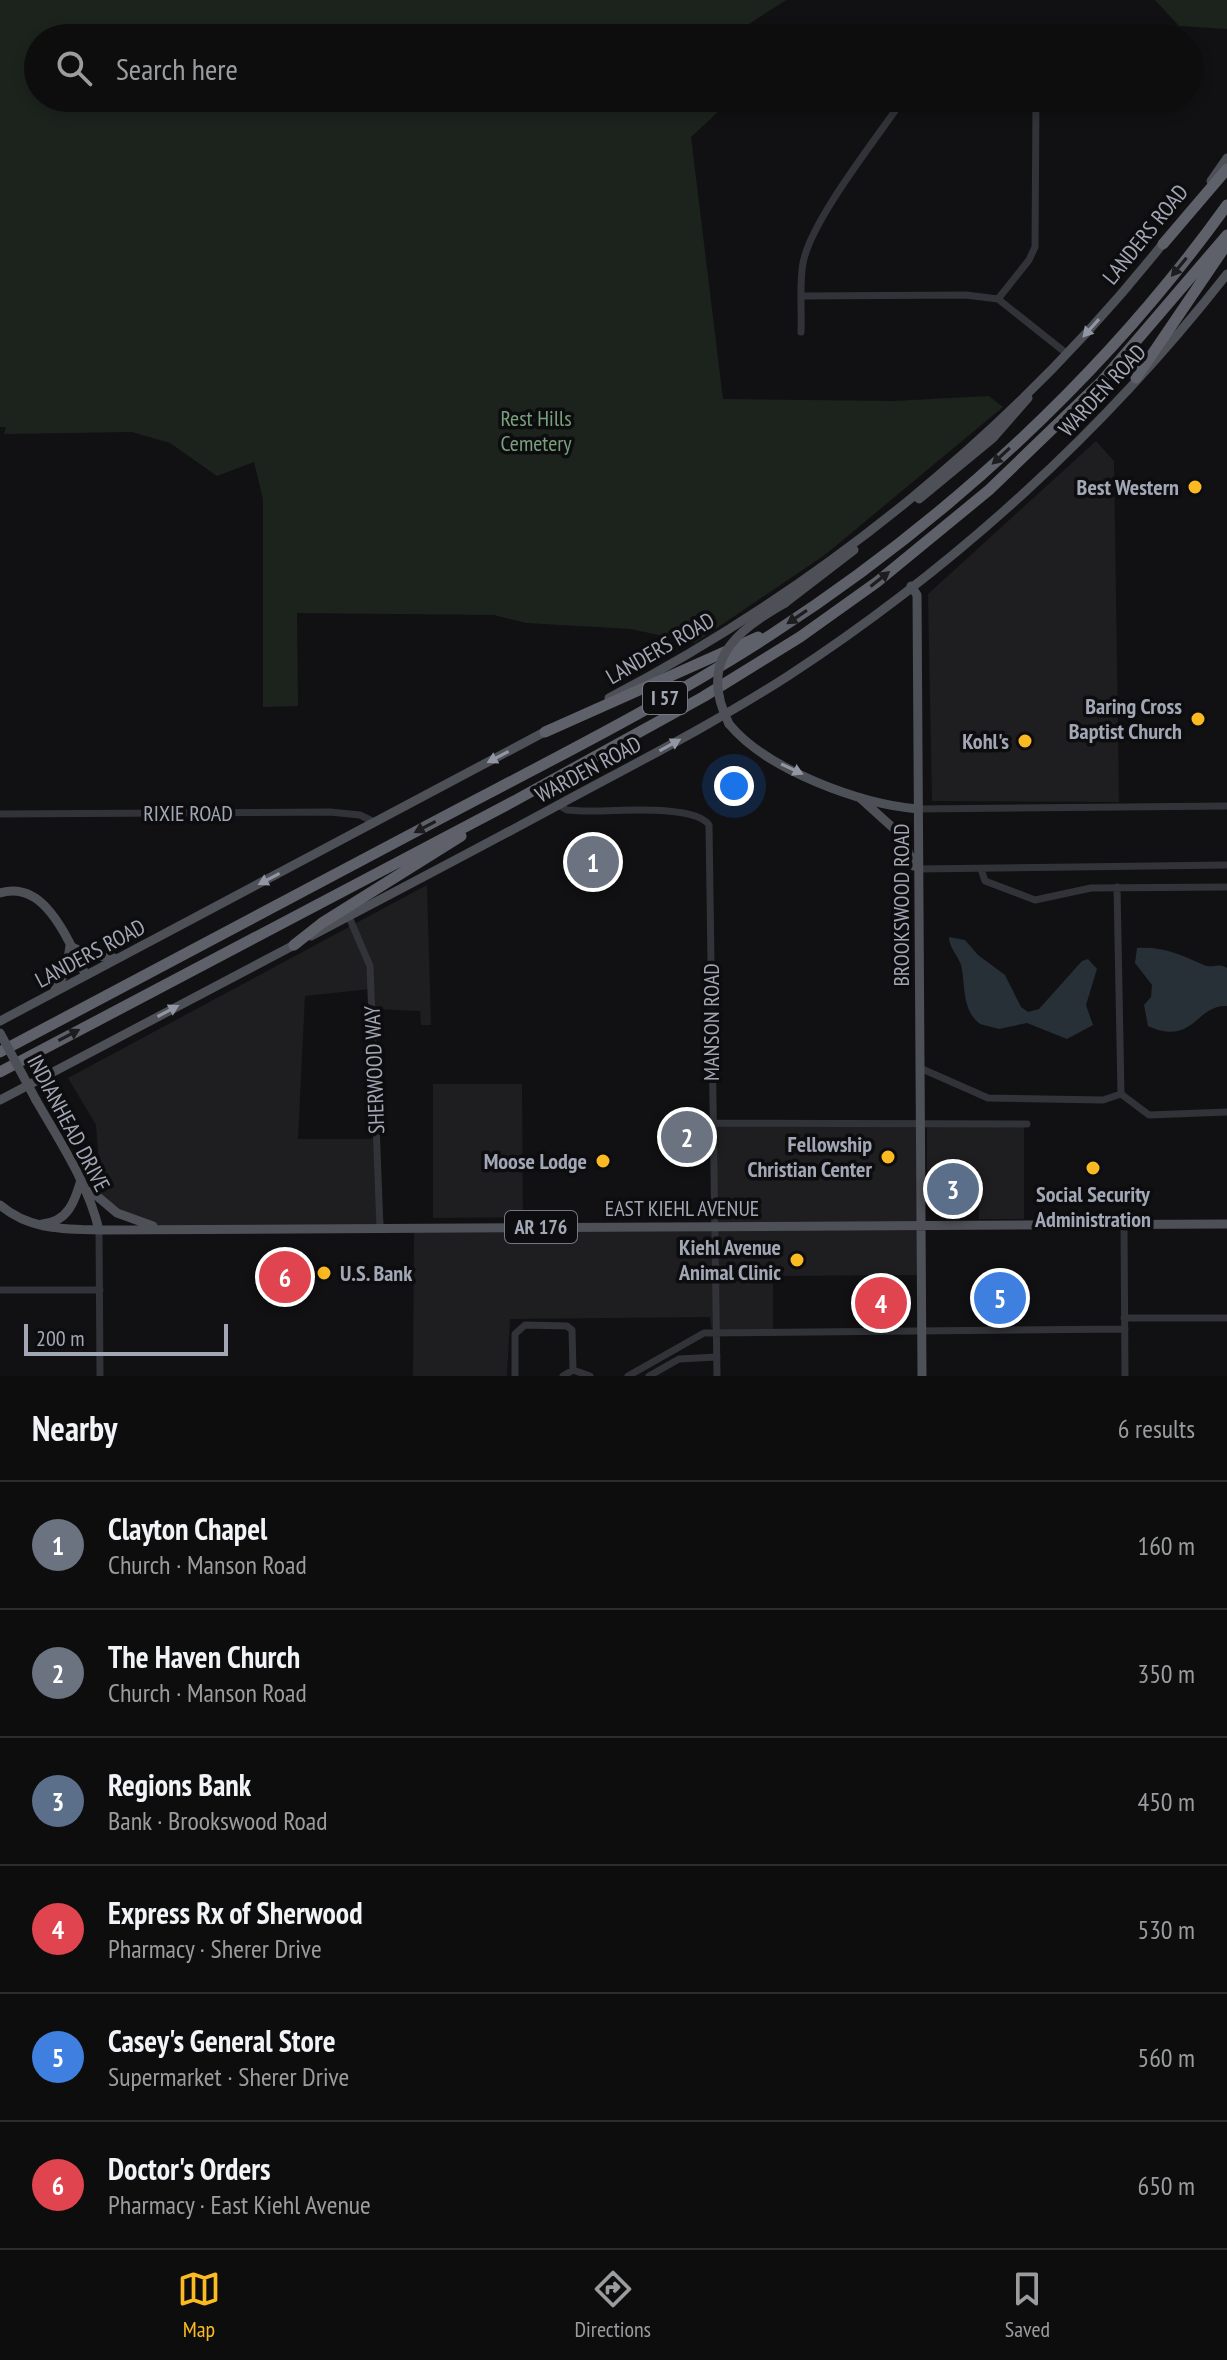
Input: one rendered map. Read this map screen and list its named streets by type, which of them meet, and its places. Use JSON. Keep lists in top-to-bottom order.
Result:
{
  "streets": {
    "highway": ["I 57"],
    "main road": [
      "LANDERS ROAD",
      "WARDEN ROAD",
      "BROOKSWOOD ROAD",
      "INDIANHEAD DRIVE",
      "EAST KIEHL AVENUE",
      "AR 176"
    ],
    "street": ["RIXIE ROAD", "MANSON ROAD", "SHERWOOD WAY"]
  },
  "crossings": [
    ["LANDERS ROAD", "RIXIE ROAD"],
    ["WARDEN ROAD", "BROOKSWOOD ROAD"],
    ["WARDEN ROAD", "MANSON ROAD"],
    ["WARDEN ROAD", "SHERWOOD WAY"],
    ["BROOKSWOOD ROAD", "EAST KIEHL AVENUE"],
    ["MANSON ROAD", "EAST KIEHL AVENUE"],
    ["SHERWOOD WAY", "EAST KIEHL AVENUE"],
    ["INDIANHEAD DRIVE", "EAST KIEHL AVENUE"]
  ],
  "one_way": ["LANDERS ROAD", "WARDEN ROAD"],
  "parks": ["Rest Hills Cemetery"],
  "places": [
    "Best Western",
    "Baring Cross Baptist Church",
    "Kohl's",
    "Fellowship Christian Center",
    "Moose Lodge",
    "Social Security Administration",
    "Kiehl Avenue Animal Clinic",
    "U.S. Bank"
  ],
  "scale_bar": "200 m",
  "page": {
    "search": "Search here",
    "pins": [
      "1",
      "2",
      "3",
      "6",
      "5",
      "4"
    ],
    "scale": "200 m",
    "heading": ["Nearby", "6 results"],
    "list": [
      {
        "mark": "1",
        "name": "Clayton Chapel",
        "note": "Church · Manson Road",
        "value": "160 m"
      },
      {
        "mark": "2",
        "name": "The Haven Church",
        "note": "Church · Manson Road",
        "value": "350 m"
      },
      {
        "mark": "3",
        "name": "Regions Bank",
        "note": "Bank · Brookswood Road",
        "value": "450 m"
      },
      {
        "mark": "4",
        "name": "Express Rx of Sherwood",
        "note": "Pharmacy · Sherer Drive",
        "value": "530 m"
      },
      {
        "mark": "5",
        "name": "Casey's General Store",
        "note": "Supermarket · Sherer Drive",
        "value": "560 m"
      },
      {
        "mark": "6",
        "name": "Doctor's Orders",
        "note": "Pharmacy · East Kiehl Avenue",
        "value": "650 m"
      }
    ],
    "nav": ["Map", "Directions", "Saved"]
  }
}
